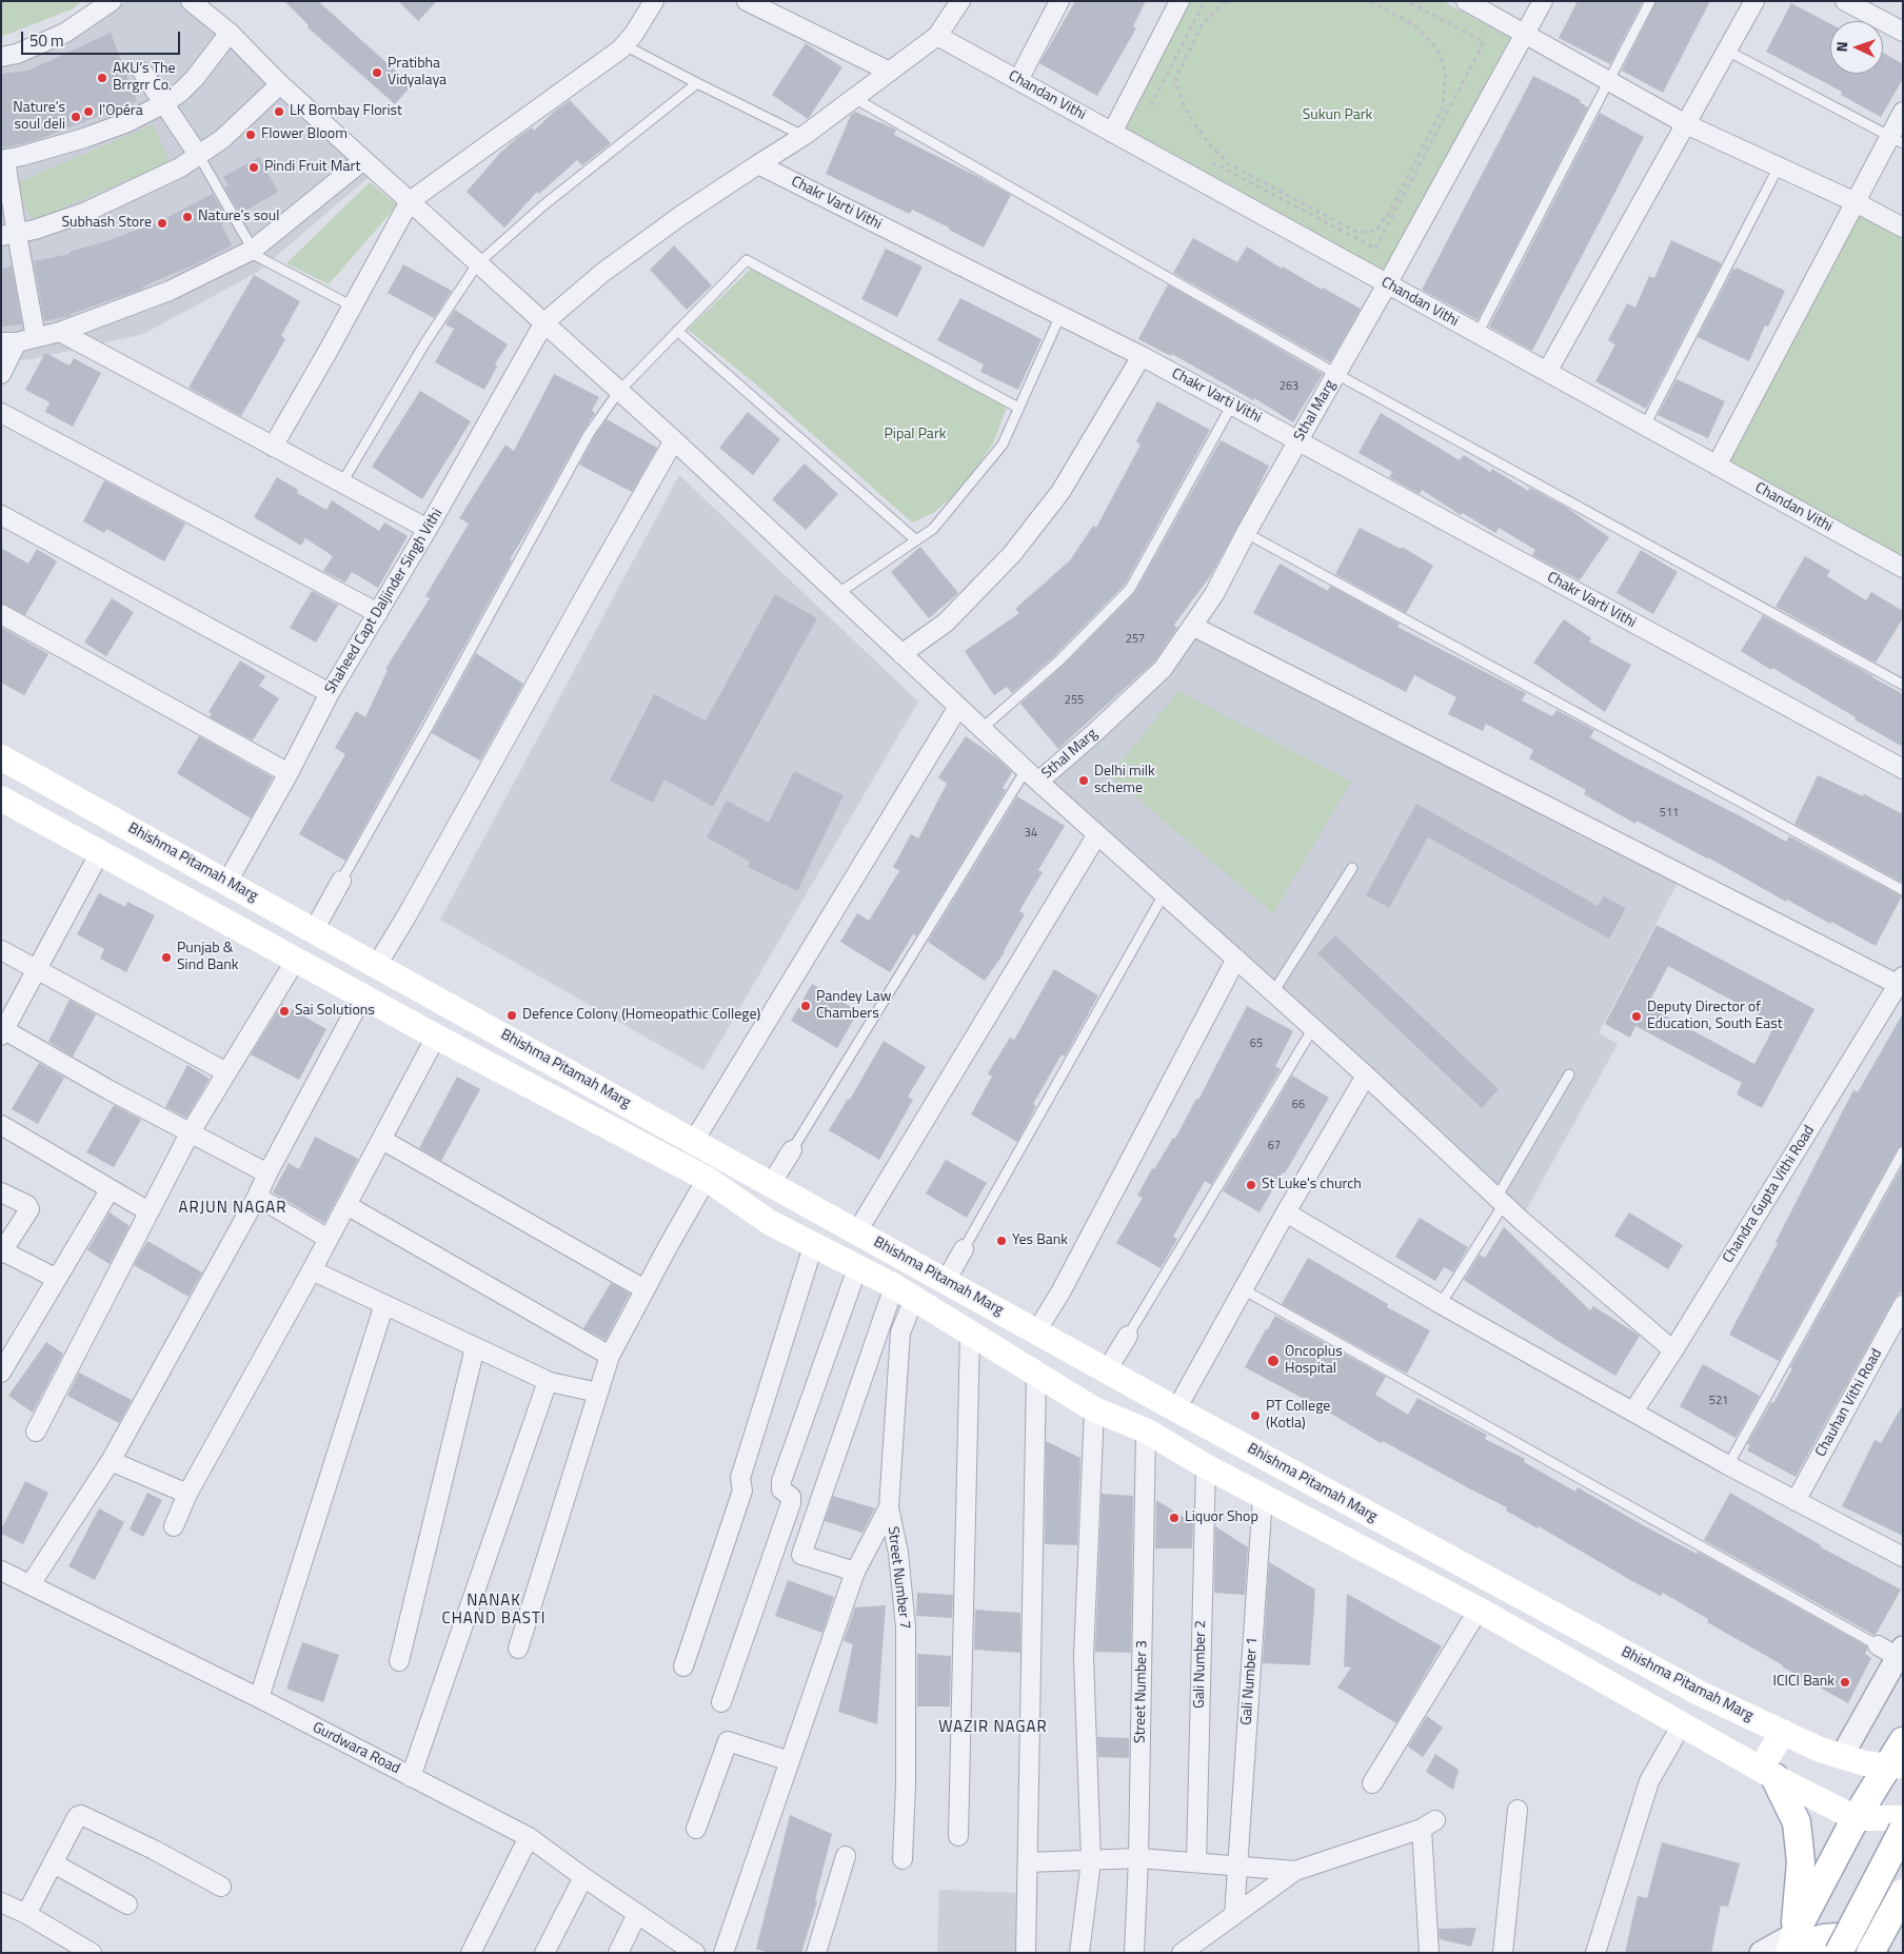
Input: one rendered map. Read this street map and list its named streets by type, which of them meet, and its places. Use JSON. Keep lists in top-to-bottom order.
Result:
{
  "streets": {
    "main road": ["Bhishma Pitamah Marg"],
    "street": [
      "Chandan Vithi",
      "Chakr Varti Vithi",
      "Sthal Marg",
      "Shaheed Capt Daljinder Singh Vithi",
      "Chandra Gupta Vithi Road",
      "Chauhan Vithi Road",
      "Street Number 7",
      "Gali Number 2",
      "Gali Number 1",
      "Street Number 3",
      "Gurdwara Road"
    ]
  },
  "crossings": [
    ["Chandan Vithi", "Sthal Marg"],
    ["Chakr Varti Vithi", "Sthal Marg"],
    ["Shaheed Capt Daljinder Singh Vithi", "Bhishma Pitamah Marg"],
    ["Bhishma Pitamah Marg", "Street Number 7"],
    ["Bhishma Pitamah Marg", "Gali Number 2"],
    ["Bhishma Pitamah Marg", "Gali Number 1"],
    ["Bhishma Pitamah Marg", "Street Number 3"]
  ],
  "districts": ["ARJUN NAGAR", "NANAK CHAND BASTI", "WAZIR NAGAR"],
  "parks": ["Sukun Park", "Pipal Park"],
  "places": [
    "Pratibha Vidyalaya",
    "AKU’s The Brrgrr Co.",
    "l'Opéra",
    "LK Bombay Florist",
    "Nature's soul deli",
    "Flower Bloom",
    "Pindi Fruit Mart",
    "Nature's soul",
    "Subhash Store",
    "Delhi milk scheme",
    "Punjab & Sind Bank",
    "Pandey Law Chambers",
    "Sai Solutions",
    "Defence Colony (Homeopathic College)",
    "Deputy Director of Education, South East",
    "St Luke's church",
    "Yes Bank",
    "Oncoplus Hospital",
    "PT College (Kotla)",
    "Liquor Shop",
    "ICICI Bank"
  ],
  "house_numbers": [
    "263",
    "257",
    "255",
    "511",
    "34",
    "65",
    "66",
    "67",
    "521"
  ],
  "scale_bar": "50 m",
  "north": "left"
}
